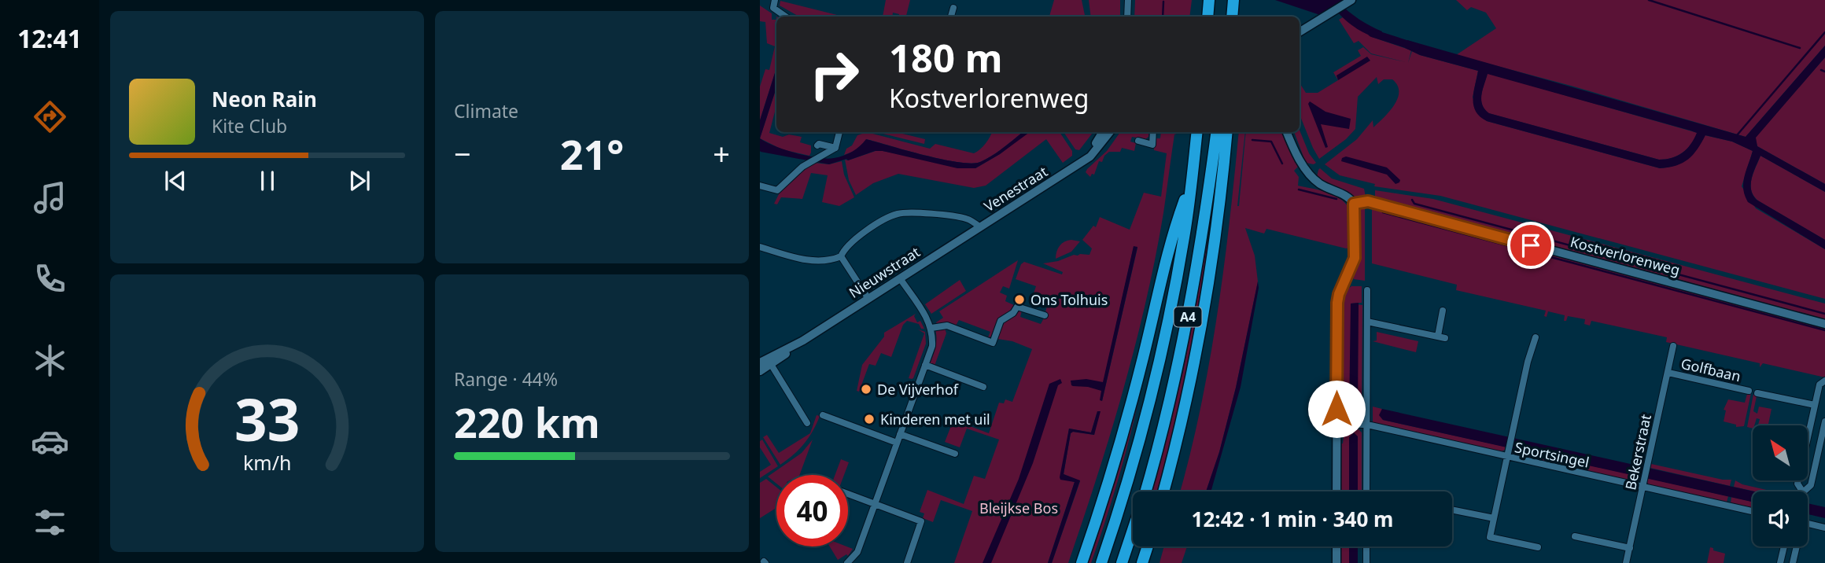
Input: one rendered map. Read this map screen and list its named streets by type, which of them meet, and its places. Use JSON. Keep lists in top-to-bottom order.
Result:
{
  "streets": {
    "highway": ["A4"],
    "street": [
      "Venestraat",
      "Kostverlorenweg",
      "Nieuwstraat",
      "Golfbaan",
      "Bekerstraat",
      "Sportsingel"
    ]
  },
  "crossings": [
    ["Venestraat", "Nieuwstraat"],
    ["Golfbaan", "Bekerstraat"],
    ["Bekerstraat", "Sportsingel"]
  ],
  "parks": ["Bleijkse Bos"],
  "places": ["Ons Tolhuis", "De Vijverhof", "Kinderen met uil"],
  "north": "top left",
  "page": {
    "tabs": "12:41",
    "tile": [
      "Climate",
      ["Range · 44%", "220 km"]
    ],
    "turn": ["180 m", "Kostverlorenweg"],
    "song": ["Neon Rain", "Kite Club"],
    "heat": ["−", "21°", "+"],
    "limit": "40",
    "trip": "12:42 · 1 min · 340 m",
    "gauge": ["33", "km/h"]
  }
}
